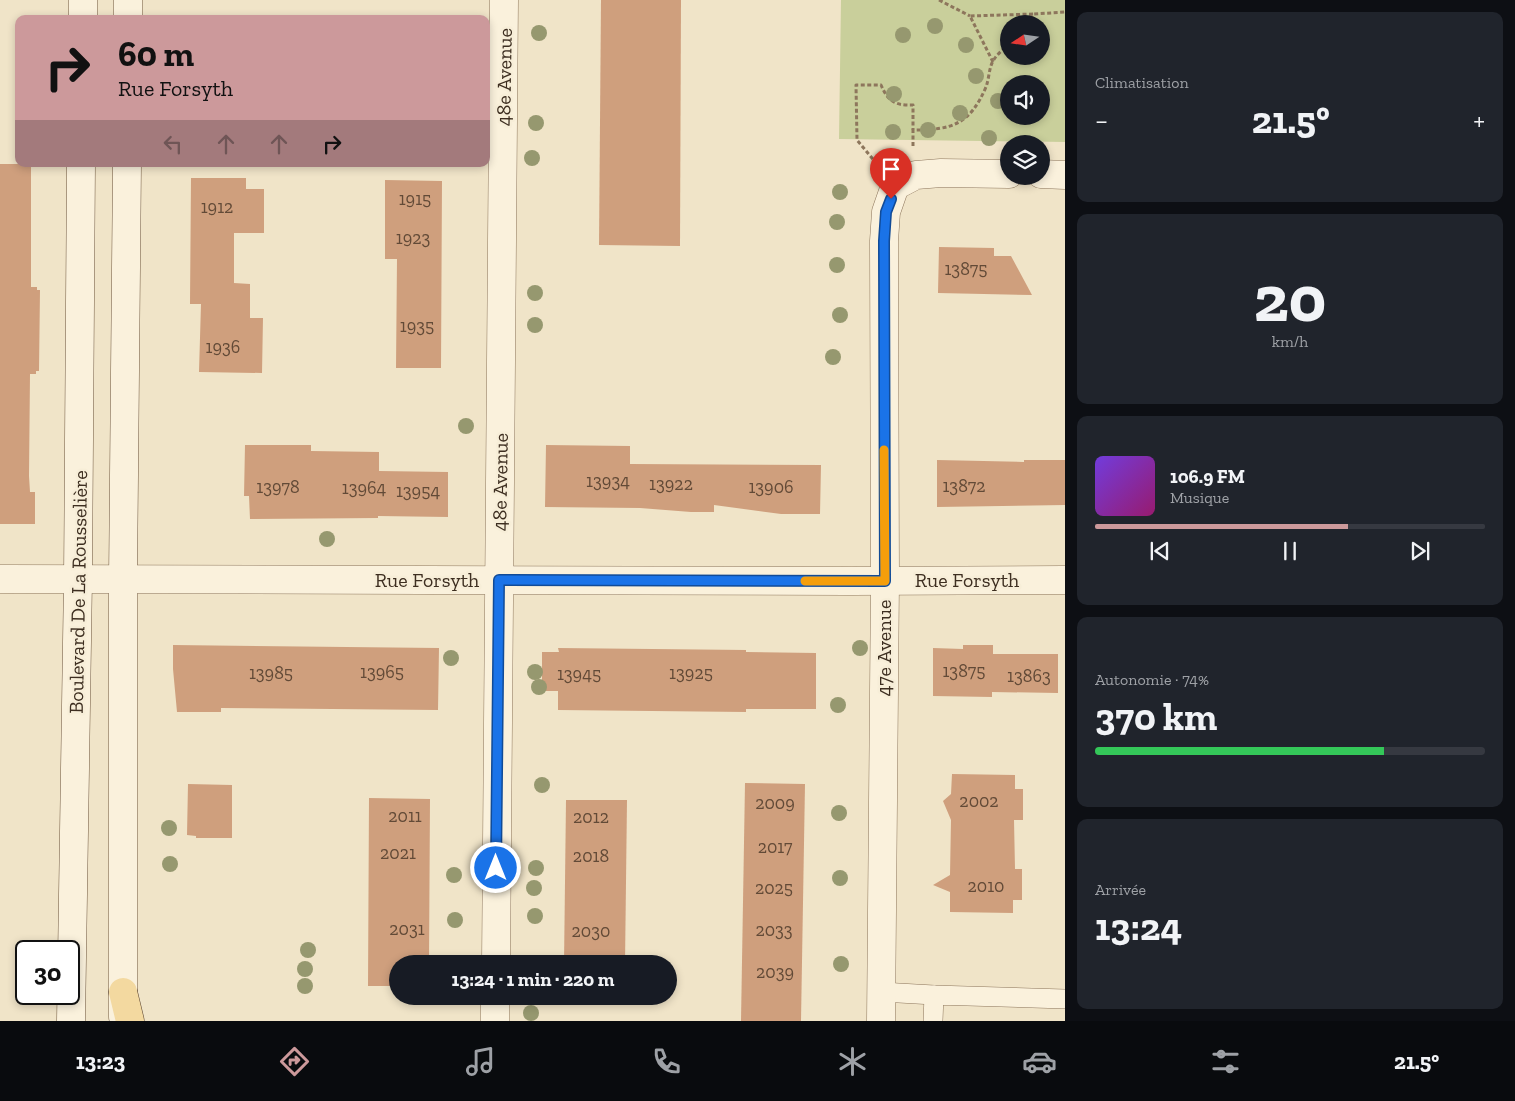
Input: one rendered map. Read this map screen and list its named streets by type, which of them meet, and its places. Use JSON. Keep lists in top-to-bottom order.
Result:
{
  "streets": {
    "street": [
      "48e Avenue",
      "Rue Forsyth",
      "Boulevard De La Rousselière",
      "47e Avenue"
    ]
  },
  "crossings": [
    ["48e Avenue", "Rue Forsyth"],
    ["Rue Forsyth", "Boulevard De La Rousselière"],
    ["Rue Forsyth", "47e Avenue"]
  ],
  "house_numbers": [
    "1915",
    "1912",
    "1923",
    "13875",
    "1935",
    "1936",
    "13934",
    "13922",
    "13872",
    "13978",
    "13906",
    "13964",
    "13954",
    "13875",
    "13965",
    "13985",
    "13925",
    "13945",
    "13863",
    "2002",
    "2009",
    "2011",
    "2012",
    "2017",
    "2021",
    "2018",
    "2010",
    "2025",
    "2031",
    "2033",
    "2030",
    "2039"
  ],
  "north": "left",
  "page": {
    "tile": [
      "Climatisation",
      ["20", "km/h"],
      ["Autonomie · 74%", "370 km"],
      ["Arrivée", "13:24"]
    ],
    "turn": ["60 m", "Rue Forsyth"],
    "heat": ["−", "21.5°", "+"],
    "song": ["106.9 FM", "Musique"],
    "limit": "30",
    "trip": "13:24 · 1 min · 220 m",
    "tabs": ["13:23", "21.5°"]
  }
}
